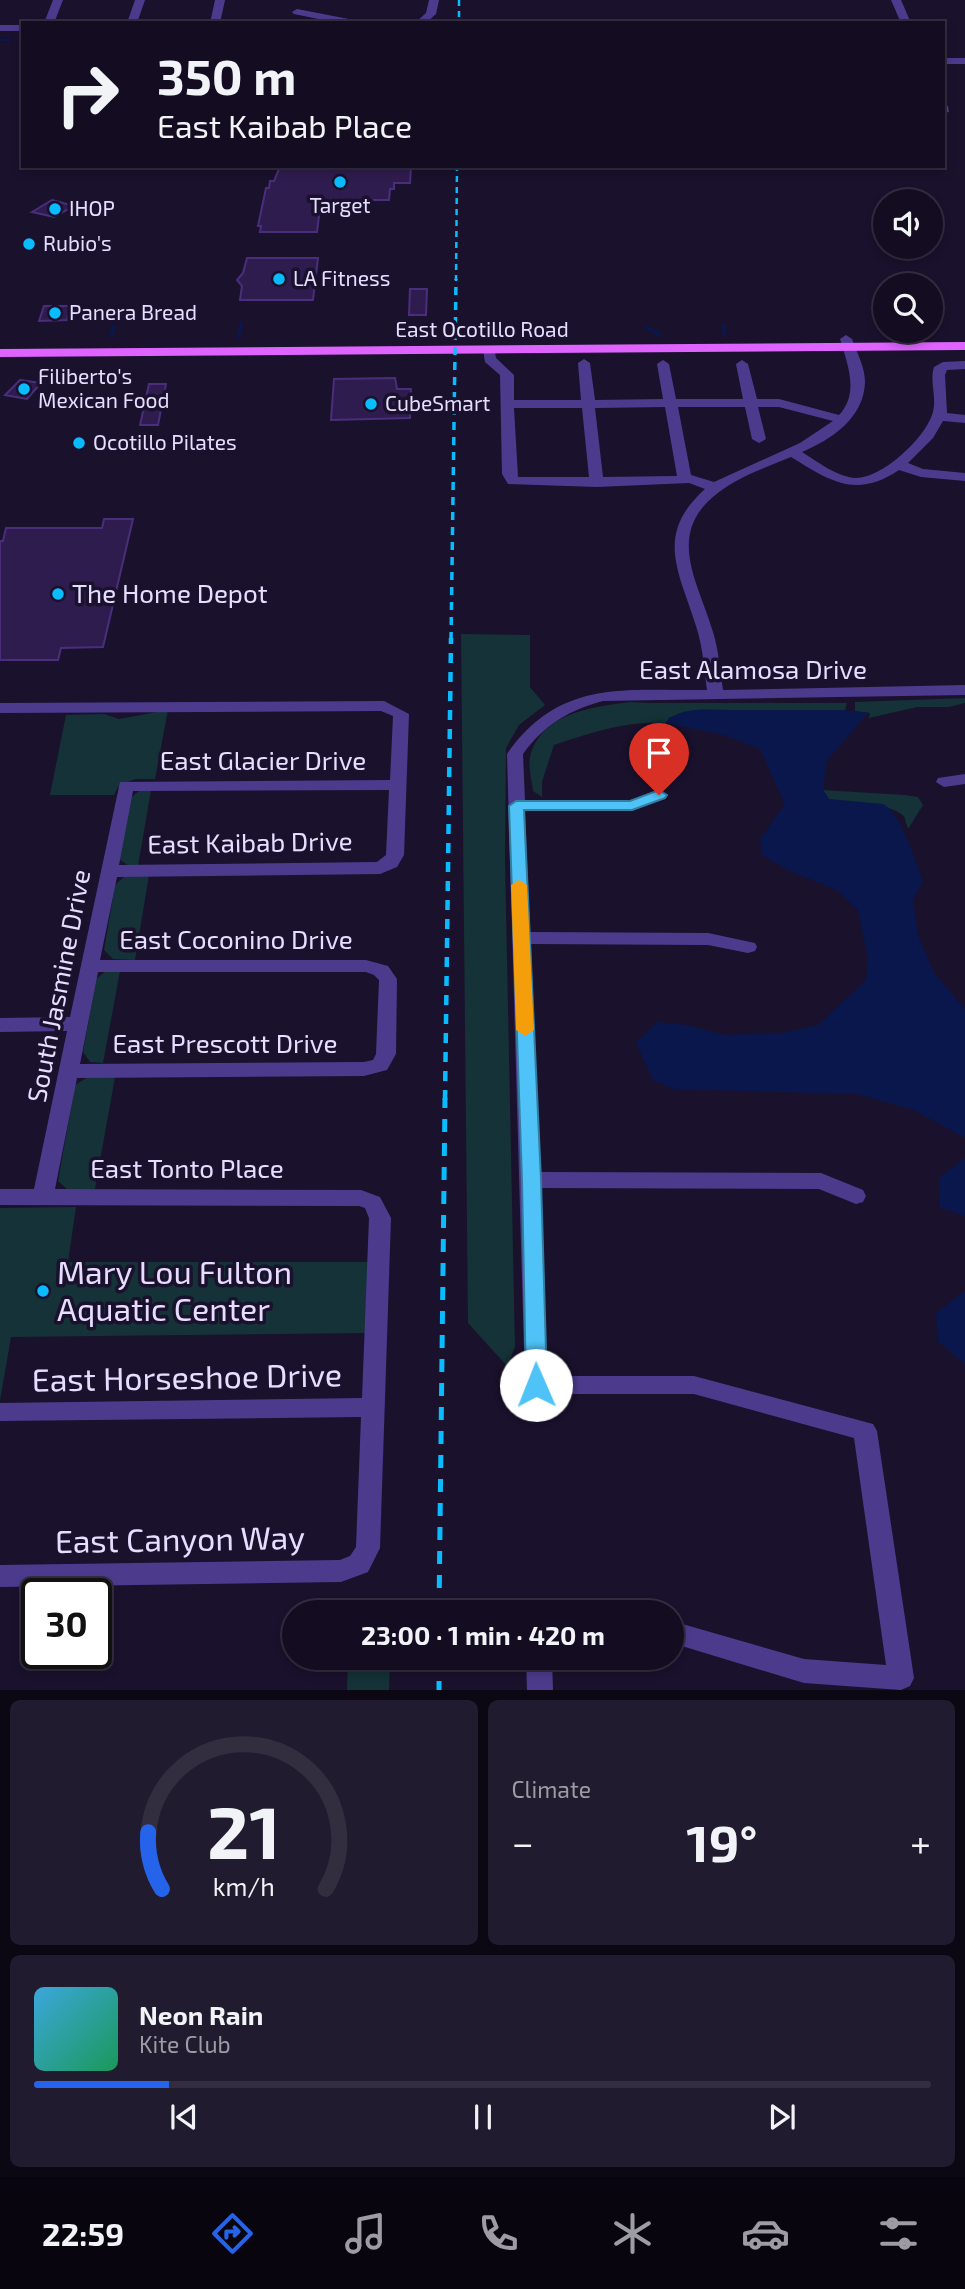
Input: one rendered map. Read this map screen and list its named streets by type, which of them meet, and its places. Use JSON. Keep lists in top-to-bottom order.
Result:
{
  "streets": {
    "main road": ["East Ocotillo Road"],
    "street": [
      "East Alamosa Drive",
      "East Glacier Drive",
      "East Kaibab Drive",
      "East Coconino Drive",
      "South Jasmine Drive",
      "East Prescott Drive",
      "East Tonto Place",
      "East Horseshoe Drive",
      "East Canyon Way"
    ]
  },
  "crossings": [
    ["East Glacier Drive", "East Kaibab Drive"],
    ["East Glacier Drive", "South Jasmine Drive"],
    ["East Kaibab Drive", "South Jasmine Drive"],
    ["East Coconino Drive", "South Jasmine Drive"],
    ["East Coconino Drive", "East Prescott Drive"],
    ["South Jasmine Drive", "East Prescott Drive"],
    ["South Jasmine Drive", "East Tonto Place"],
    ["East Tonto Place", "East Horseshoe Drive"],
    ["East Tonto Place", "East Canyon Way"],
    ["East Horseshoe Drive", "East Canyon Way"]
  ],
  "places": [
    "Target",
    "IHOP",
    "Rubio's",
    "LA Fitness",
    "Panera Bread",
    "Filiberto's Mexican Food",
    "CubeSmart",
    "Ocotillo Pilates",
    "The Home Depot",
    "Mary Lou Fulton Aquatic Center"
  ],
  "page": {
    "turn": ["350 m", "East Kaibab Place"],
    "limit": "30",
    "trip": "23:00 · 1 min · 420 m",
    "tile": "Climate",
    "heat": ["−", "19°", "+"],
    "song": ["Neon Rain", "Kite Club"],
    "tabs": "22:59",
    "gauge": ["21", "km/h"]
  }
}
